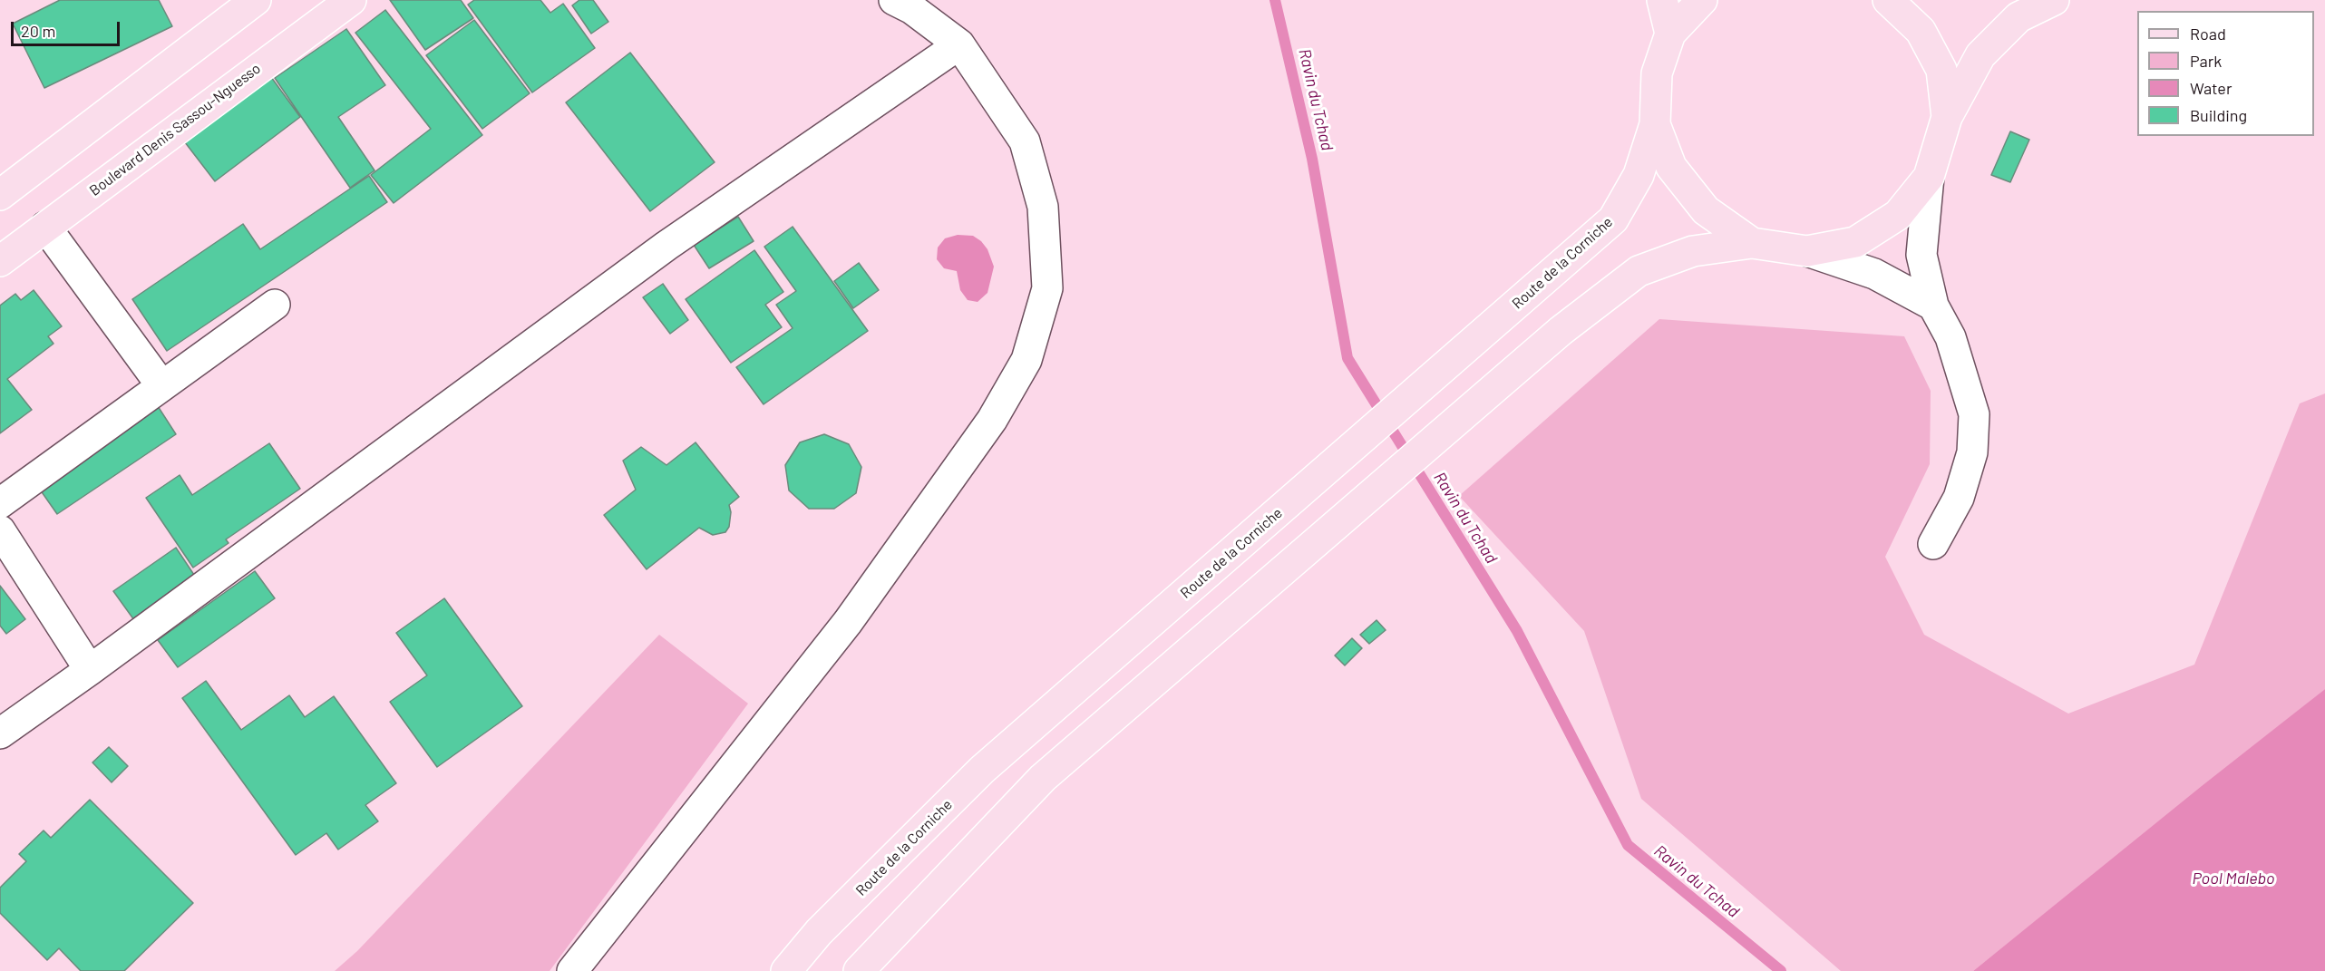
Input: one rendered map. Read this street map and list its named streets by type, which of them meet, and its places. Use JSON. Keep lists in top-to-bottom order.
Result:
{
  "streets": {
    "main road": ["Boulevard Denis Sassou-Nguesso", "Route de la Corniche"]
  },
  "water": ["Ravin du Tchad", "Pool Malebo"],
  "legend": [
    "Road",
    "Park",
    "Water",
    "Building"
  ],
  "scale_bar": "20 m"
}
